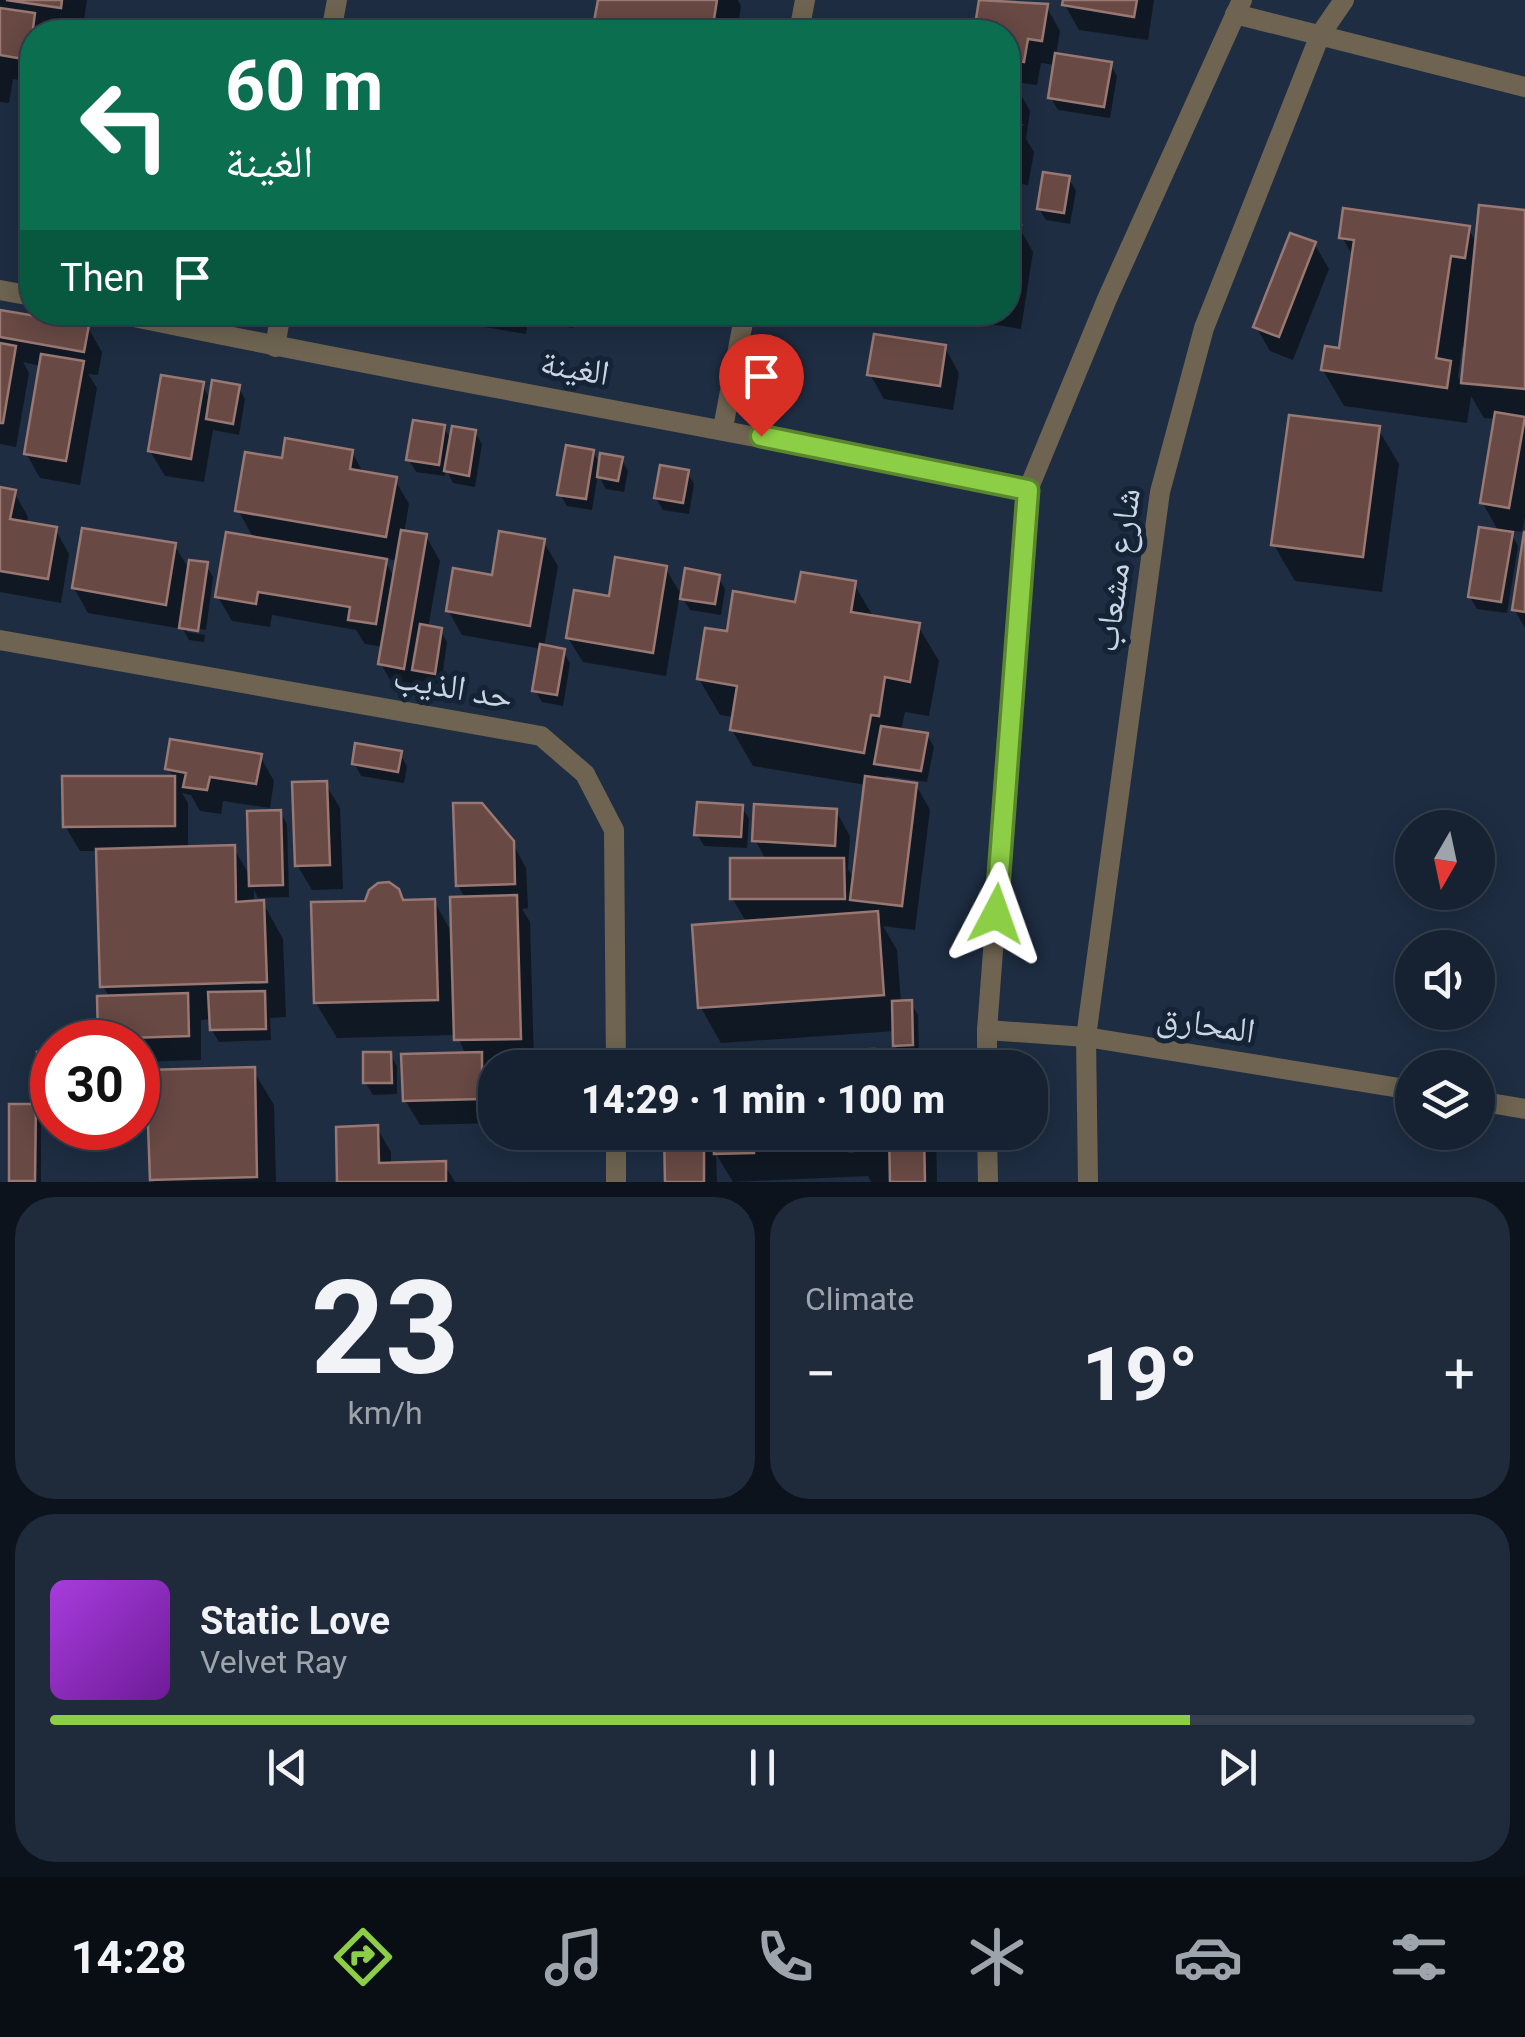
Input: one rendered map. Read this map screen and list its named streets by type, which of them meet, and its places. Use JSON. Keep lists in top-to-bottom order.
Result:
{
  "streets": {
    "street": [
      "الغينة",
      "شارع مشعاب",
      "حد الذيب",
      "المحارق"
    ]
  },
  "crossings": [
    ["شارع مشعاب", "المحارق"]
  ],
  "north": "bottom",
  "page": {
    "turn": ["60 m", "الغينة"],
    "then": "Then",
    "limit": "30",
    "trip": "14:29 · 1 min · 100 m",
    "tile": [
      ["23", "km/h"],
      "Climate"
    ],
    "heat": ["−", "19°", "+"],
    "song": ["Static Love", "Velvet Ray"],
    "tabs": "14:28"
  }
}
